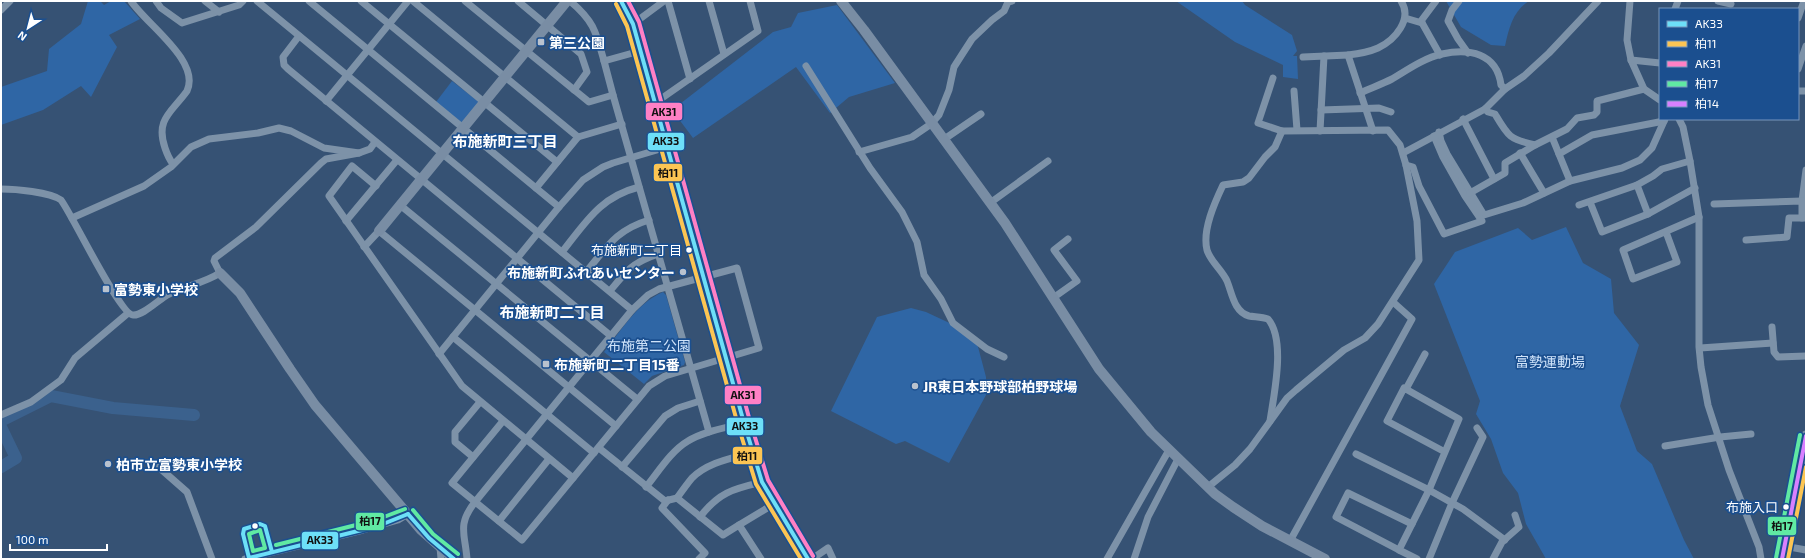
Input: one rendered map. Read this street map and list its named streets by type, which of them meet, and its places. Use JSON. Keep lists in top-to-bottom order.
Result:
{
  "districts": ["布施新町三丁目", "布施新町二丁目"],
  "parks": ["布施第二公園", "富勢運動場"],
  "places": {
    "transit": ["第三公園", "富勢東小学校", "布施新町二丁目15番"],
    "other": [
      "布施新町二丁目",
      "布施新町ふれあいセンター",
      "JR東日本野球部柏野球場",
      "柏市立富勢東小学校",
      "布施入口"
    ]
  },
  "lines": [
    "transit line AK33",
    "transit line AK31",
    "transit line 柏11",
    "transit line 柏17",
    "transit line 柏14"
  ],
  "legend": [
    "AK33",
    "柏11",
    "AK31",
    "柏17",
    "柏14"
  ],
  "scale_bar": "100 m",
  "north": "bottom left"
}
